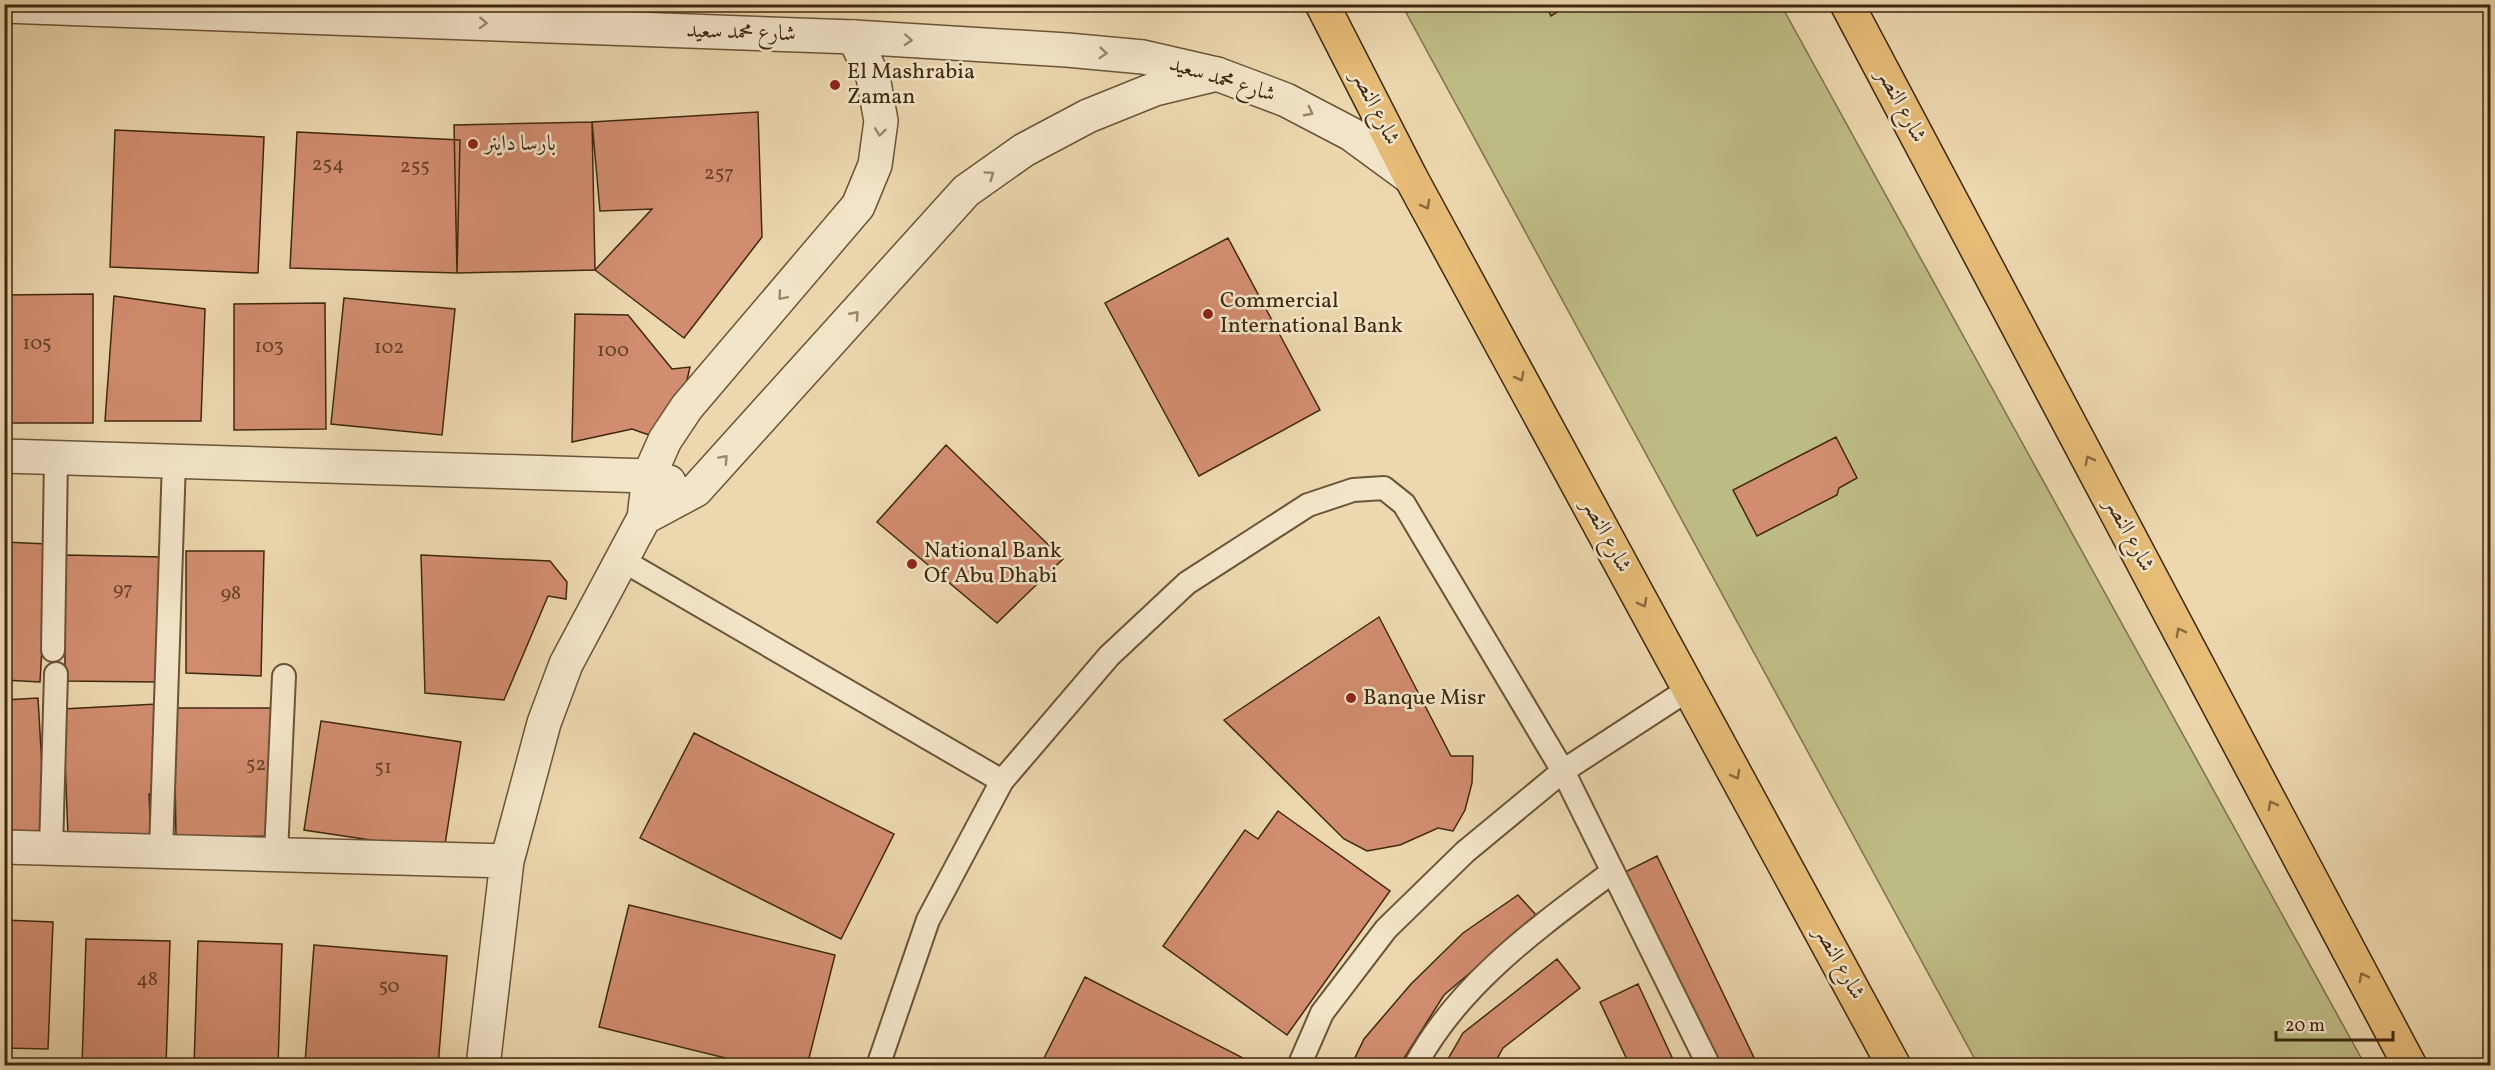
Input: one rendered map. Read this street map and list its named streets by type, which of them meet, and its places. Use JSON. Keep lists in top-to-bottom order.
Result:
{
  "streets": {
    "main road": ["شارع النصر"],
    "street": ["شارع محمد سعيد"]
  },
  "crossings": [
    ["شارع محمد سعيد", "شارع النصر"]
  ],
  "one_way": ["شارع محمد سعيد"],
  "places": [
    "El Mashrabia Zaman",
    "بارسا داينر",
    "Commercial International Bank",
    "National Bank Of Abu Dhabi",
    "Banque Misr"
  ],
  "house_numbers": [
    "254",
    "255",
    "257",
    "105",
    "103",
    "102",
    "100",
    "97",
    "98",
    "52",
    "51",
    "48",
    "50"
  ],
  "scale_bar": "20 m"
}
